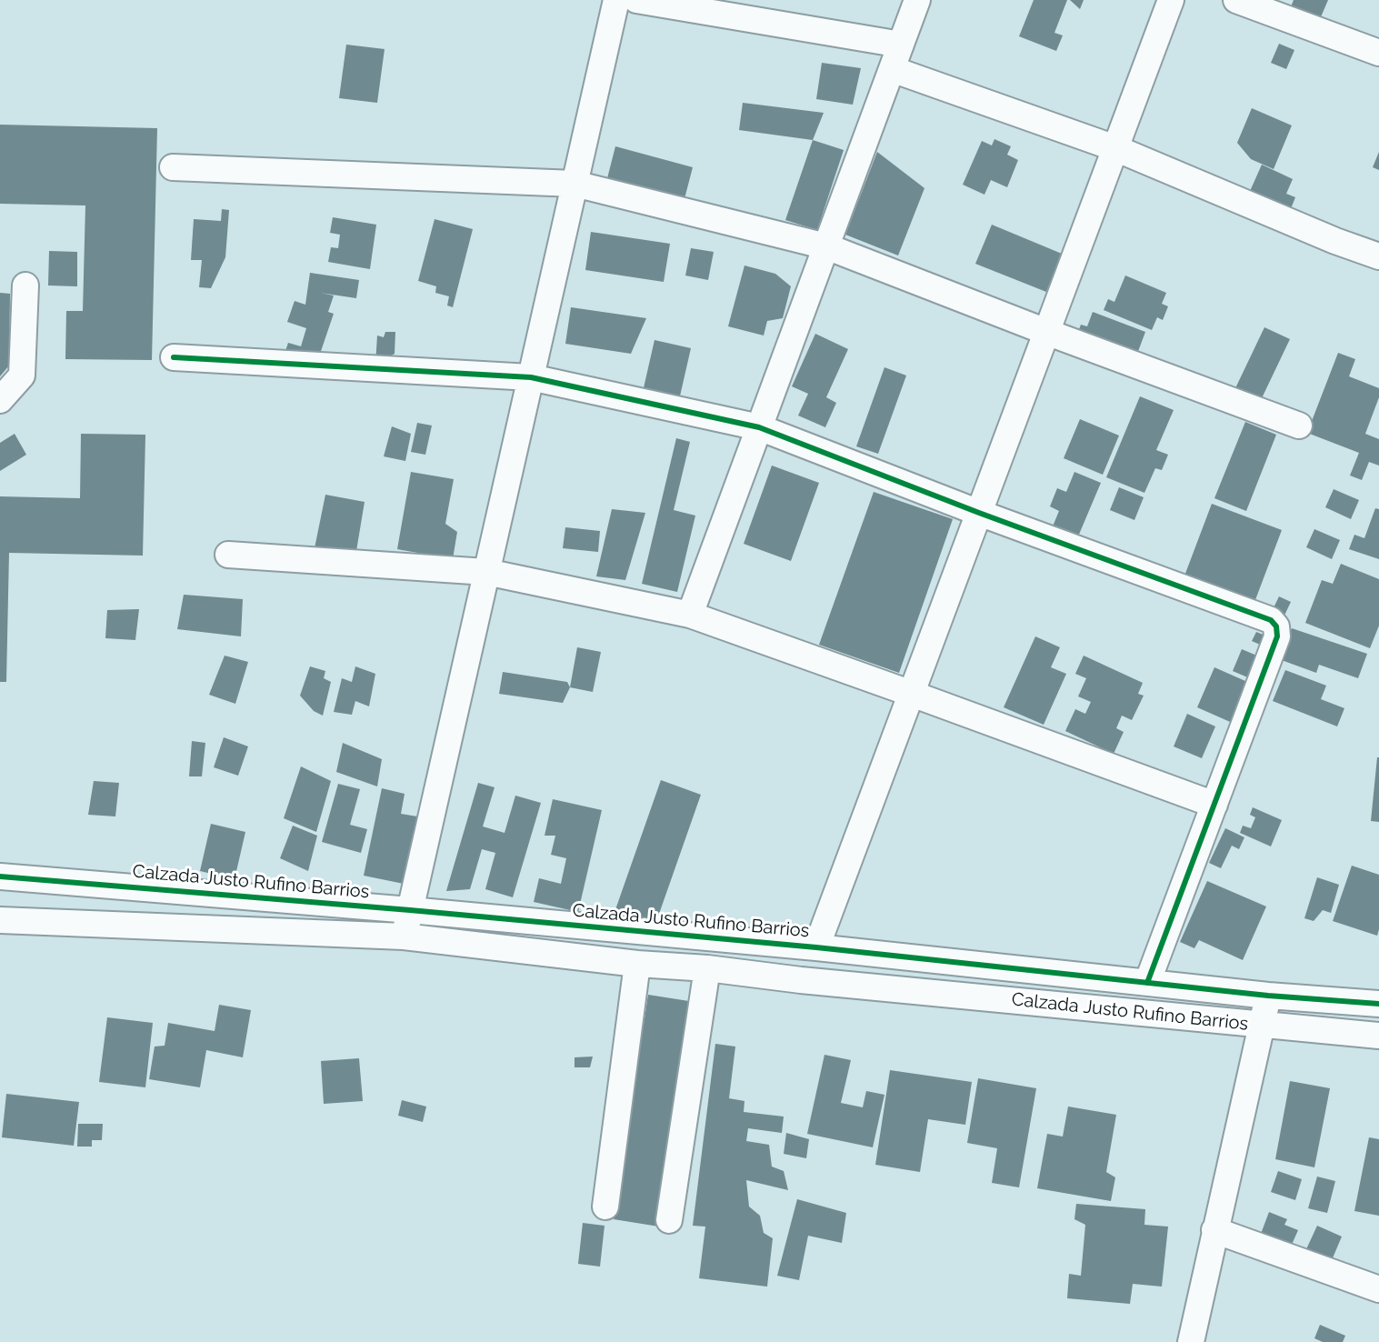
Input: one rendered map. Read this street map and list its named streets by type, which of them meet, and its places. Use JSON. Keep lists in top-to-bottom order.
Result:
{
  "streets": {
    "street": ["Calzada Justo Rufino Barrios"]
  }
}
